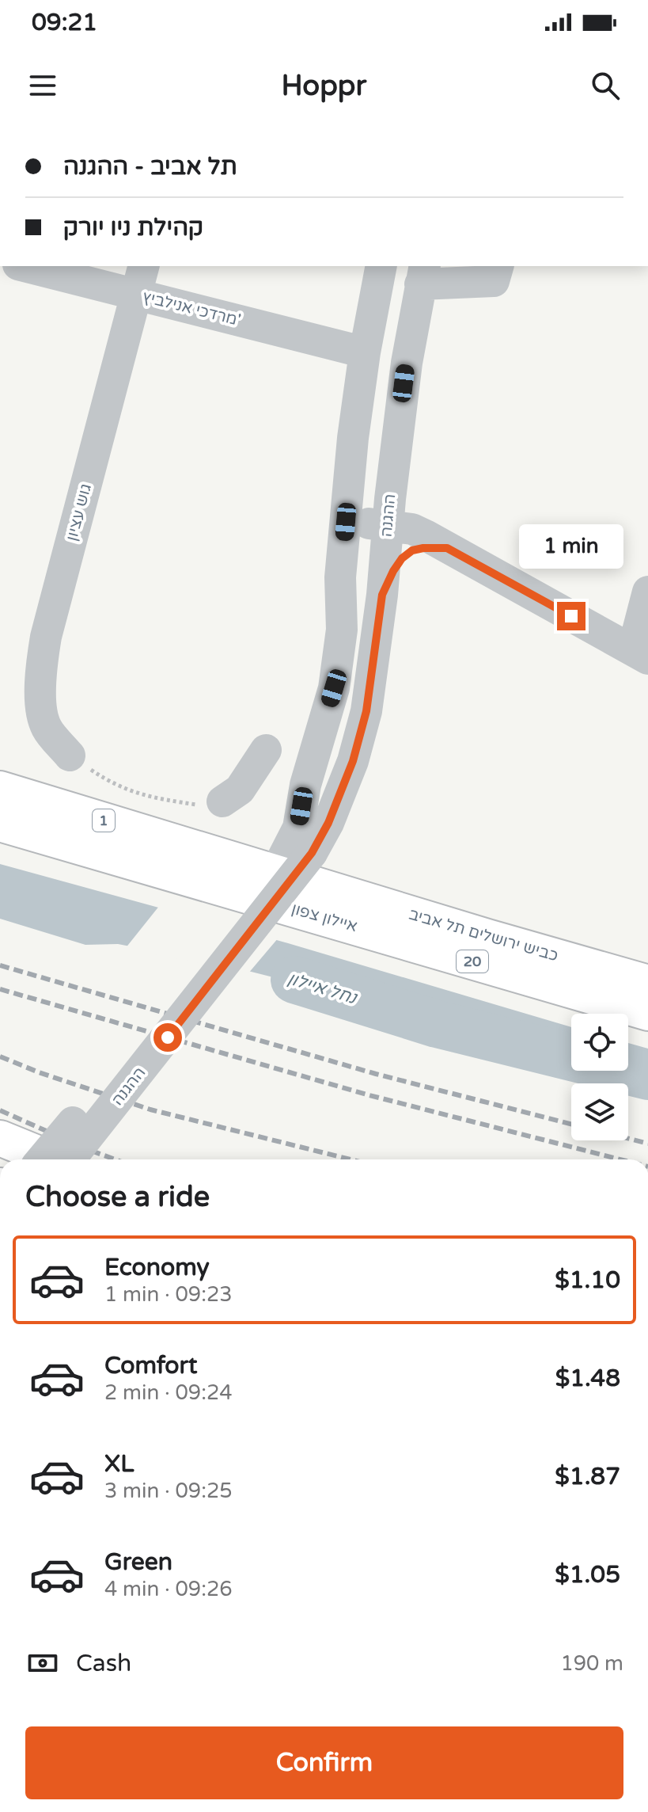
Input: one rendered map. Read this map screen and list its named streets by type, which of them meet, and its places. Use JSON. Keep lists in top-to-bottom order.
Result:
{
  "streets": {
    "main road": [
      "1",
      "איילון צפון",
      "כביש ירושלים תל אביב",
      "20"
    ],
    "street": ["מרדכי אנילביץ'", "גוש עציון", "ההגנה"]
  },
  "crossings": [
    ["מרדכי אנילביץ'", "גוש עציון"],
    ["מרדכי אנילביץ'", "ההגנה"],
    ["ההגנה", "1"],
    ["ההגנה", "כביש ירושלים תל אביב"],
    ["1", "כביש ירושלים תל אביב"]
  ],
  "water": ["נחל איילון"],
  "page": {
    "status": "09:21",
    "header": "Hoppr",
    "banner": ["תל אביב - ההגנה", "קהילת ניו יורק"],
    "bubble": "1 min",
    "heading": "Choose a ride",
    "list": [
      {
        "name": "Economy",
        "note": "1 min · 09:23",
        "value": "$1.10"
      },
      {
        "name": "Comfort",
        "note": "2 min · 09:24",
        "value": "$1.48"
      },
      {
        "name": "XL",
        "note": "3 min · 09:25",
        "value": "$1.87"
      },
      {
        "name": "Green",
        "note": "4 min · 09:26",
        "value": "$1.05"
      }
    ],
    "pay": ["Cash", "190 m"],
    "buttons": "Confirm"
  }
}
